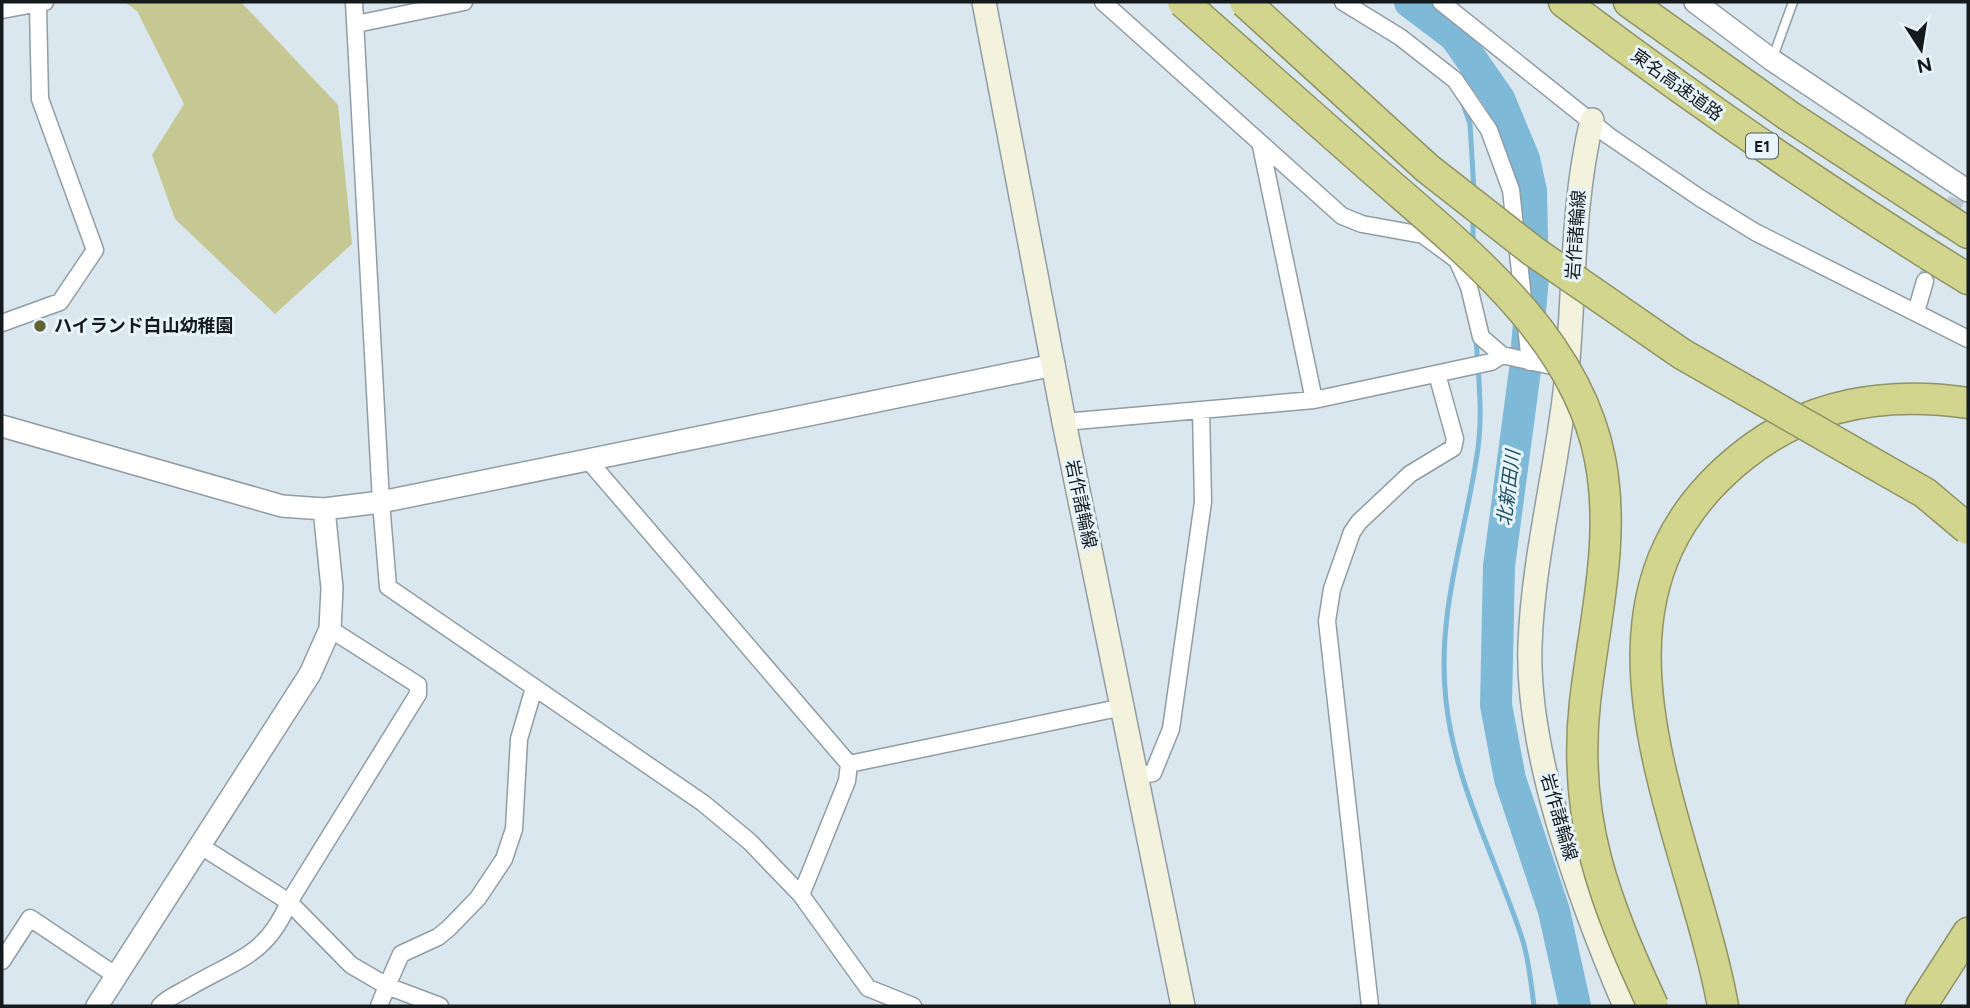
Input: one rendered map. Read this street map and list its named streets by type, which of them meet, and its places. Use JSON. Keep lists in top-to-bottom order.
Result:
{
  "streets": {
    "highway": ["東名高速道路", "E1"],
    "main road": ["岩作諸輪線"]
  },
  "water": ["北新田川"],
  "places": ["ハイランド白山幼稚園"],
  "north": "bottom"
}
